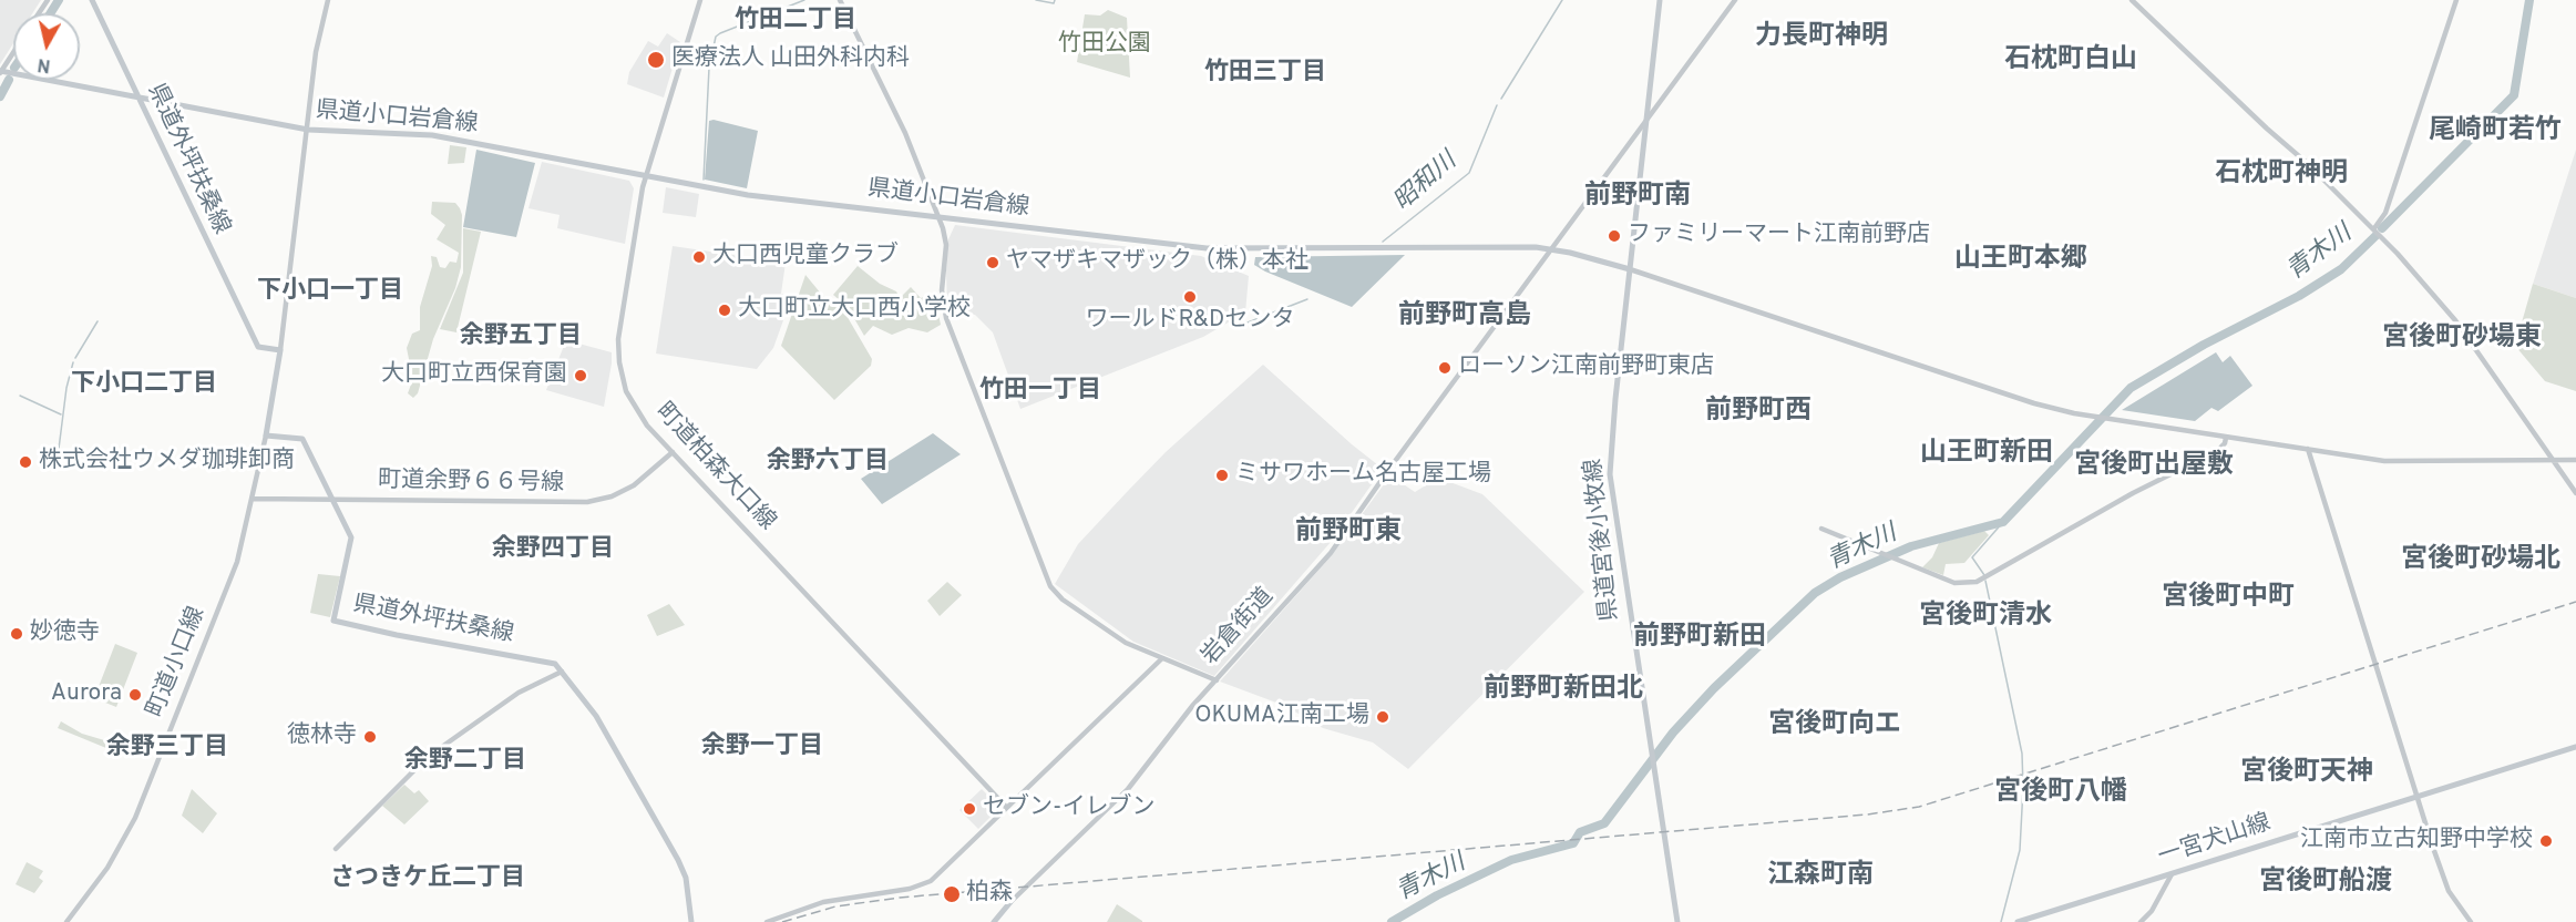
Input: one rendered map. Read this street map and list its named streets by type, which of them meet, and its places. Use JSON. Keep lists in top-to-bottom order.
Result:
{
  "streets": {
    "main road": [
      "県道小口岩倉線",
      "県道外坪扶桑線",
      "県道宮後小牧線",
      "一宮犬山線"
    ],
    "street": [
      "町道柏森大口線",
      "町道余野６６号線",
      "岩倉街道",
      "町道小口線"
    ]
  },
  "crossings": [
    ["県道小口岩倉線", "県道外坪扶桑線"],
    ["県道小口岩倉線", "町道柏森大口線"],
    ["県道小口岩倉線", "県道宮後小牧線"],
    ["県道小口岩倉線", "岩倉街道"],
    ["県道外坪扶桑線", "町道余野６６号線"],
    ["県道外坪扶桑線", "町道小口線"],
    ["町道柏森大口線", "町道余野６６号線"],
    ["町道余野６６号線", "町道小口線"]
  ],
  "districts": [
    "竹田二丁目",
    "力長町神明",
    "石枕町白山",
    "竹田三丁目",
    "尾崎町若竹",
    "石枕町神明",
    "前野町南",
    "山王町本郷",
    "下小口一丁目",
    "前野町高島",
    "余野五丁目",
    "宮後町砂場東",
    "下小口二丁目",
    "竹田一丁目",
    "前野町西",
    "山王町新田",
    "余野六丁目",
    "宮後町出屋敷",
    "前野町東",
    "余野四丁目",
    "宮後町砂場北",
    "宮後町中町",
    "宮後町清水",
    "前野町新田",
    "前野町新田北",
    "宮後町向エ",
    "余野一丁目",
    "余野三丁目",
    "余野二丁目",
    "宮後町天神",
    "宮後町八幡",
    "江森町南",
    "さつきケ丘二丁目",
    "宮後町船渡"
  ],
  "water": ["昭和川", "青木川"],
  "parks": ["竹田公園"],
  "places": [
    "医療法人 山田外科内科",
    "ファミリーマート江南前野店",
    "大口西児童クラブ",
    "ヤマザキマザック（株）本社",
    "ワールドR&Dセンタ",
    "大口町立大口西小学校",
    "ローソン江南前野町東店",
    "大口町立西保育園",
    "株式会社ウメダ珈琲卸商",
    "ミサワホーム名古屋工場",
    "妙徳寺",
    "Aurora",
    "OKUMA江南工場",
    "徳林寺",
    "セブン-イレブン",
    "江南市立古知野中学校",
    "柏森"
  ],
  "north": "bottom"
}
